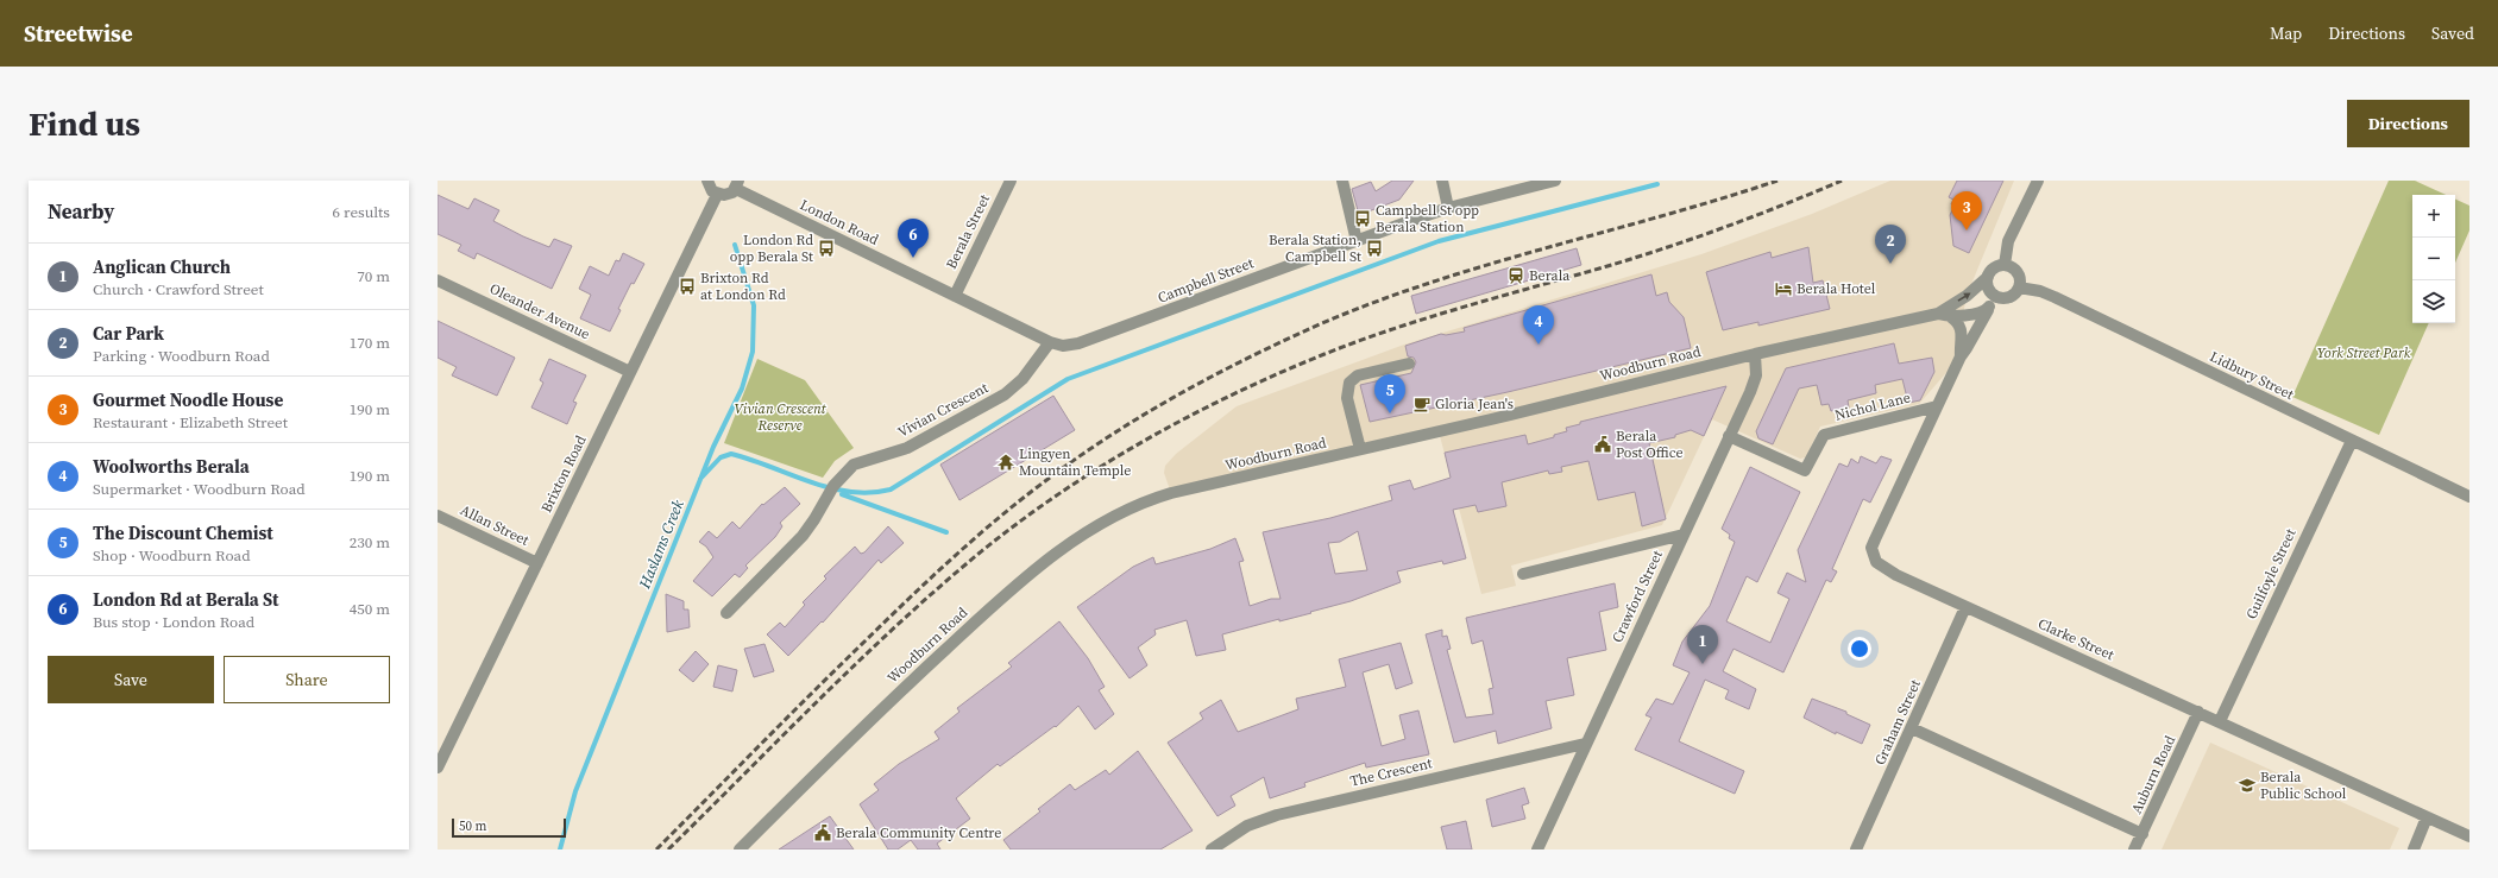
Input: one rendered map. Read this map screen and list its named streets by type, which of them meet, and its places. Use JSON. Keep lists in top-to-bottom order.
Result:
{
  "streets": {
    "street": [
      "London Road",
      "Berala Street",
      "Campbell Street",
      "Oleander Avenue",
      "Woodburn Road",
      "Lidbury Street",
      "Nichol Lane",
      "Vivian Crescent",
      "Brixton Road",
      "Allan Street",
      "Guilfoyle Street",
      "Crawford Street",
      "Clarke Street",
      "Graham Street",
      "The Crescent",
      "Auburn Road"
    ]
  },
  "crossings": [
    ["London Road", "Berala Street"],
    ["London Road", "Campbell Street"],
    ["Berala Street", "Campbell Street"],
    ["Campbell Street", "Vivian Crescent"],
    ["Oleander Avenue", "Brixton Road"],
    ["Woodburn Road", "Lidbury Street"],
    ["Woodburn Road", "Crawford Street"],
    ["Woodburn Road", "Clarke Street"],
    ["Lidbury Street", "Guilfoyle Street"],
    ["Nichol Lane", "Crawford Street"],
    ["Nichol Lane", "Clarke Street"],
    ["Brixton Road", "Allan Street"],
    ["Guilfoyle Street", "Clarke Street"],
    ["Crawford Street", "The Crescent"],
    ["Clarke Street", "Graham Street"],
    ["Clarke Street", "Auburn Road"]
  ],
  "water": ["Haslams Creek"],
  "parks": ["York Street Park", "Vivian Crescent Reserve"],
  "places": {
    "bus stop": [
      "Campbell St opp Berala Station",
      "London Rd opp Berala St",
      "Berala Station, Campbell St",
      "Brixton Rd at London Rd"
    ],
    "station": ["Berala"],
    "hotel": ["Berala Hotel"],
    "cafe": ["Gloria Jean's"],
    "public building": ["Berala Post Office", "Berala Community Centre"],
    "temple": ["Lingyen Mountain Temple"],
    "school or university": ["Berala Public School"]
  },
  "scale_bar": "50 m",
  "page": {
    "header": "Streetwise",
    "nav": ["Map", "Directions", "Saved"],
    "buttons": [
      "Directions",
      ["Save", "Share"]
    ],
    "title": "Find us",
    "heading": ["Nearby", "6 results"],
    "pins": [
      "3",
      "6",
      "2",
      "4",
      "5",
      "1"
    ],
    "map_buttons": ["+", "−"],
    "list": [
      {
        "mark": "1",
        "name": "Anglican Church",
        "note": "Church · Crawford Street",
        "value": "70 m"
      },
      {
        "mark": "2",
        "name": "Car Park",
        "note": "Parking · Woodburn Road",
        "value": "170 m"
      },
      {
        "mark": "3",
        "name": "Gourmet Noodle House",
        "note": "Restaurant · Elizabeth Street",
        "value": "190 m"
      },
      {
        "mark": "4",
        "name": "Woolworths Berala",
        "note": "Supermarket · Woodburn Road",
        "value": "190 m"
      },
      {
        "mark": "5",
        "name": "The Discount Chemist",
        "note": "Shop · Woodburn Road",
        "value": "230 m"
      },
      {
        "mark": "6",
        "name": "London Rd at Berala St",
        "note": "Bus stop · London Road",
        "value": "450 m"
      }
    ],
    "scale": "50 m"
  }
}
